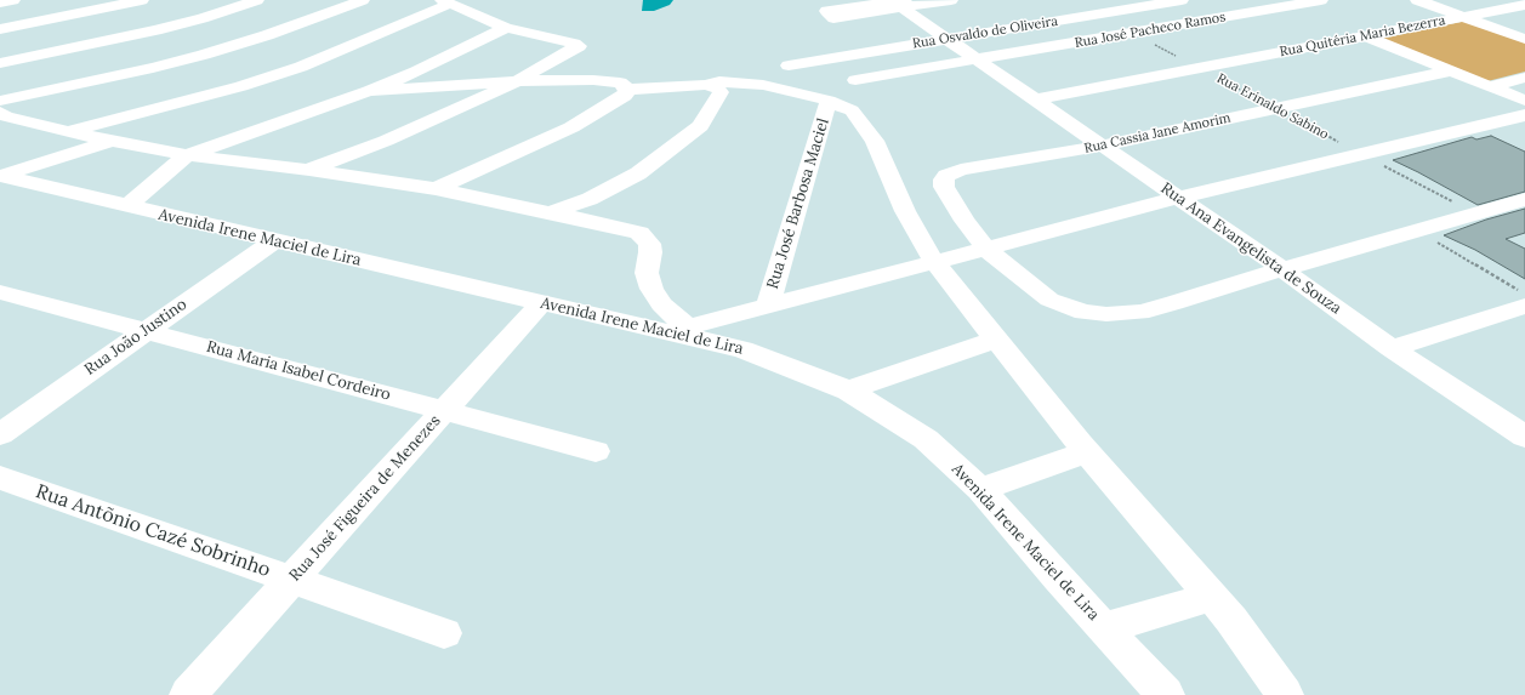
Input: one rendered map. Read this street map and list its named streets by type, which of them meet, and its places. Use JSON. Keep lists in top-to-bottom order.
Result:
{
  "streets": {
    "street": [
      "Rua José Pacheco Ramos",
      "Rua Osvaldo de Oliveira",
      "Rua Quitéria Maria Bezerra",
      "Rua Cassia Jane Amorim",
      "Rua José Barbosa Maciel",
      "Avenida Irene Maciel de Lira",
      "Rua Ana Evangelista de Souza",
      "Rua João Justino",
      "Rua Maria Isabel Cordeiro",
      "Rua José Figueira de Menezes",
      "Rua Antõnio Cazé Sobrinho"
    ],
    "path": ["Rua Erinaldo Sabino"]
  },
  "crossings": [
    ["Rua José Pacheco Ramos", "Rua Erinaldo Sabino"],
    ["Rua José Pacheco Ramos", "Rua Ana Evangelista de Souza"],
    ["Rua Osvaldo de Oliveira", "Rua Ana Evangelista de Souza"],
    ["Rua Quitéria Maria Bezerra", "Rua Erinaldo Sabino"],
    ["Rua Quitéria Maria Bezerra", "Rua Ana Evangelista de Souza"],
    ["Rua Erinaldo Sabino", "Rua Cassia Jane Amorim"],
    ["Rua Cassia Jane Amorim", "Rua Ana Evangelista de Souza"],
    ["Avenida Irene Maciel de Lira", "Rua João Justino"],
    ["Avenida Irene Maciel de Lira", "Rua José Figueira de Menezes"],
    ["Rua João Justino", "Rua Maria Isabel Cordeiro"],
    ["Rua Maria Isabel Cordeiro", "Rua José Figueira de Menezes"],
    ["Rua José Figueira de Menezes", "Rua Antõnio Cazé Sobrinho"]
  ]
}
